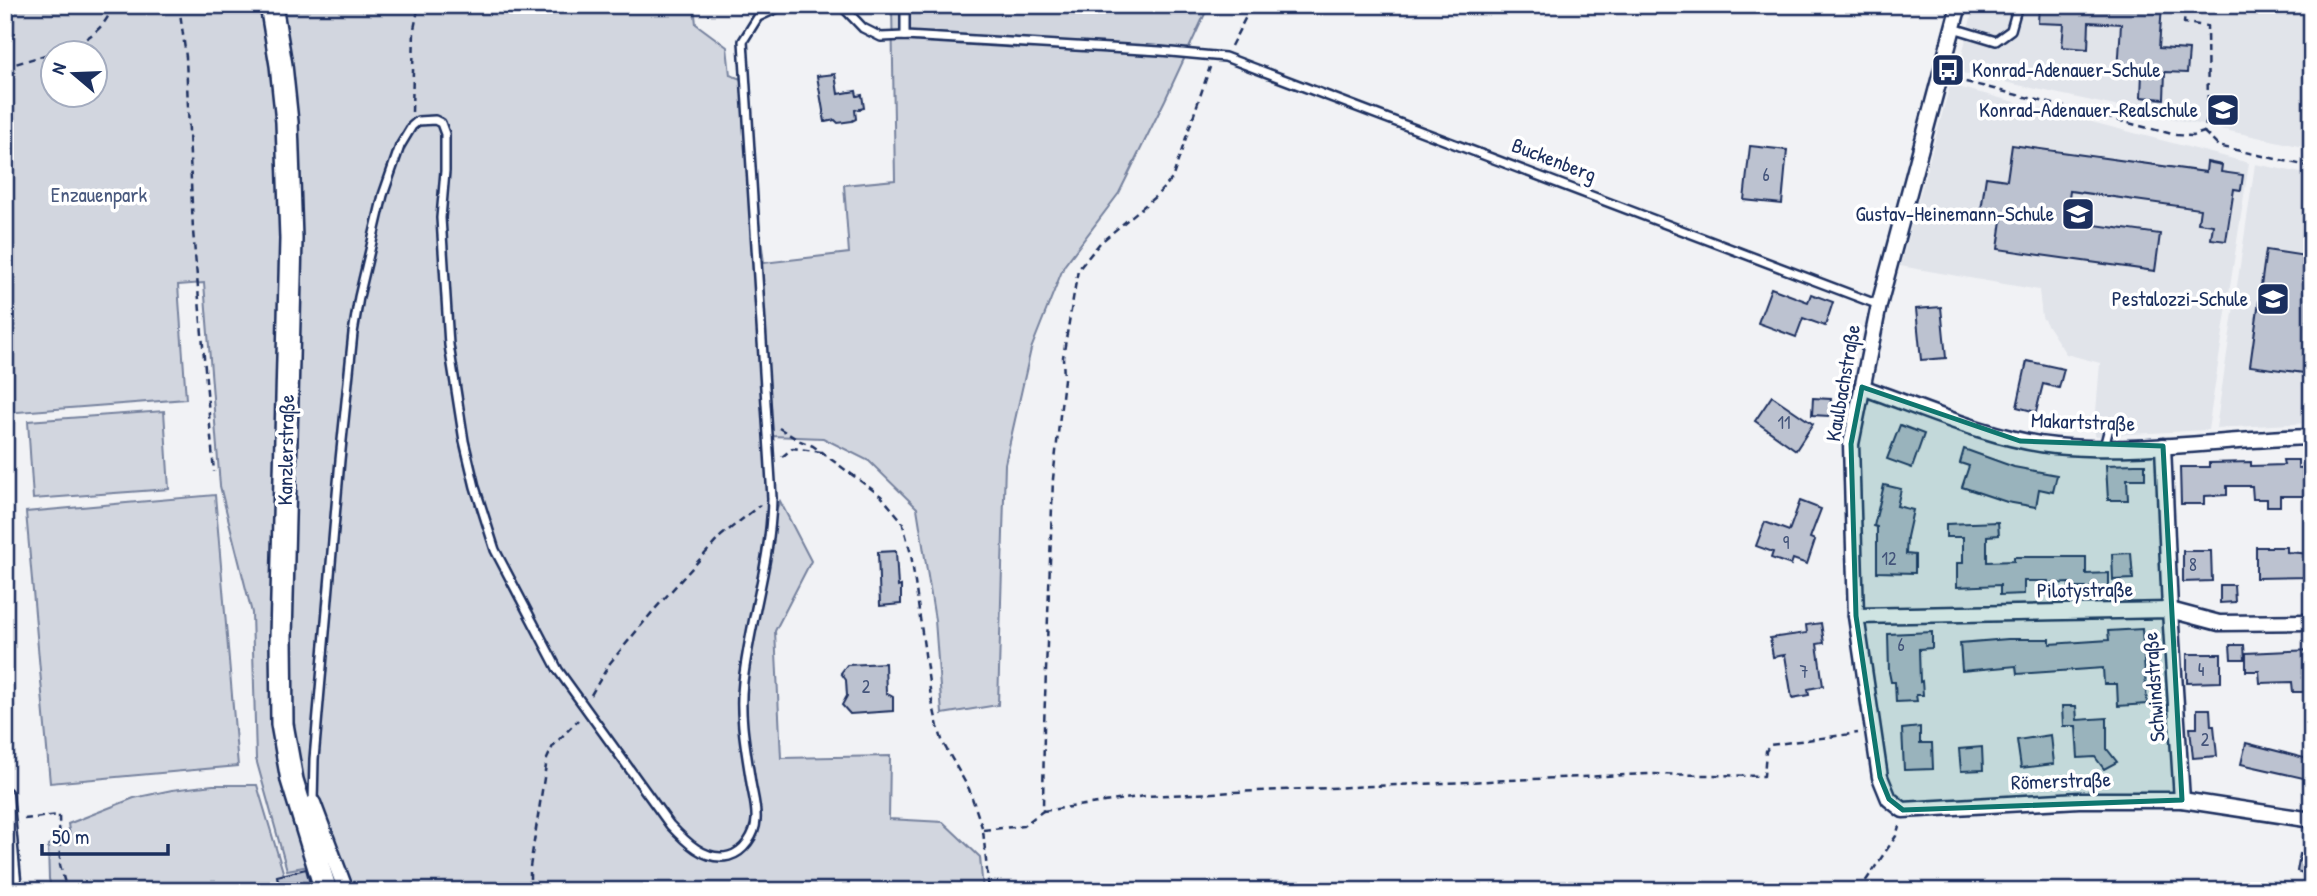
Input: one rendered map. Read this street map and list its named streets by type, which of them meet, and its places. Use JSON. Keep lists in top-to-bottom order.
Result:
{
  "streets": {
    "main road": ["Kanzlerstraße"],
    "street": [
      "Kaulbachstraße",
      "Makartstraße",
      "Pilotystraße",
      "Schwindstraße",
      "Römerstraße"
    ],
    "lane": ["Buckenberg"]
  },
  "crossings": [
    ["Buckenberg", "Kaulbachstraße"],
    ["Kaulbachstraße", "Makartstraße"],
    ["Kaulbachstraße", "Pilotystraße"],
    ["Kaulbachstraße", "Römerstraße"],
    ["Makartstraße", "Schwindstraße"],
    ["Pilotystraße", "Schwindstraße"],
    ["Schwindstraße", "Römerstraße"]
  ],
  "parks": ["Enzauenpark"],
  "places": {
    "bus stop": ["Konrad-Adenauer-Schule"],
    "school or university": ["Konrad-Adenauer-Realschule", "Gustav-Heinemann-Schule", "Pestalozzi-Schule"]
  },
  "house_numbers": [
    "6",
    "11",
    "9",
    "12",
    "8",
    "6",
    "4",
    "7",
    "2",
    "2"
  ],
  "scale_bar": "50 m",
  "north": "left"
}
